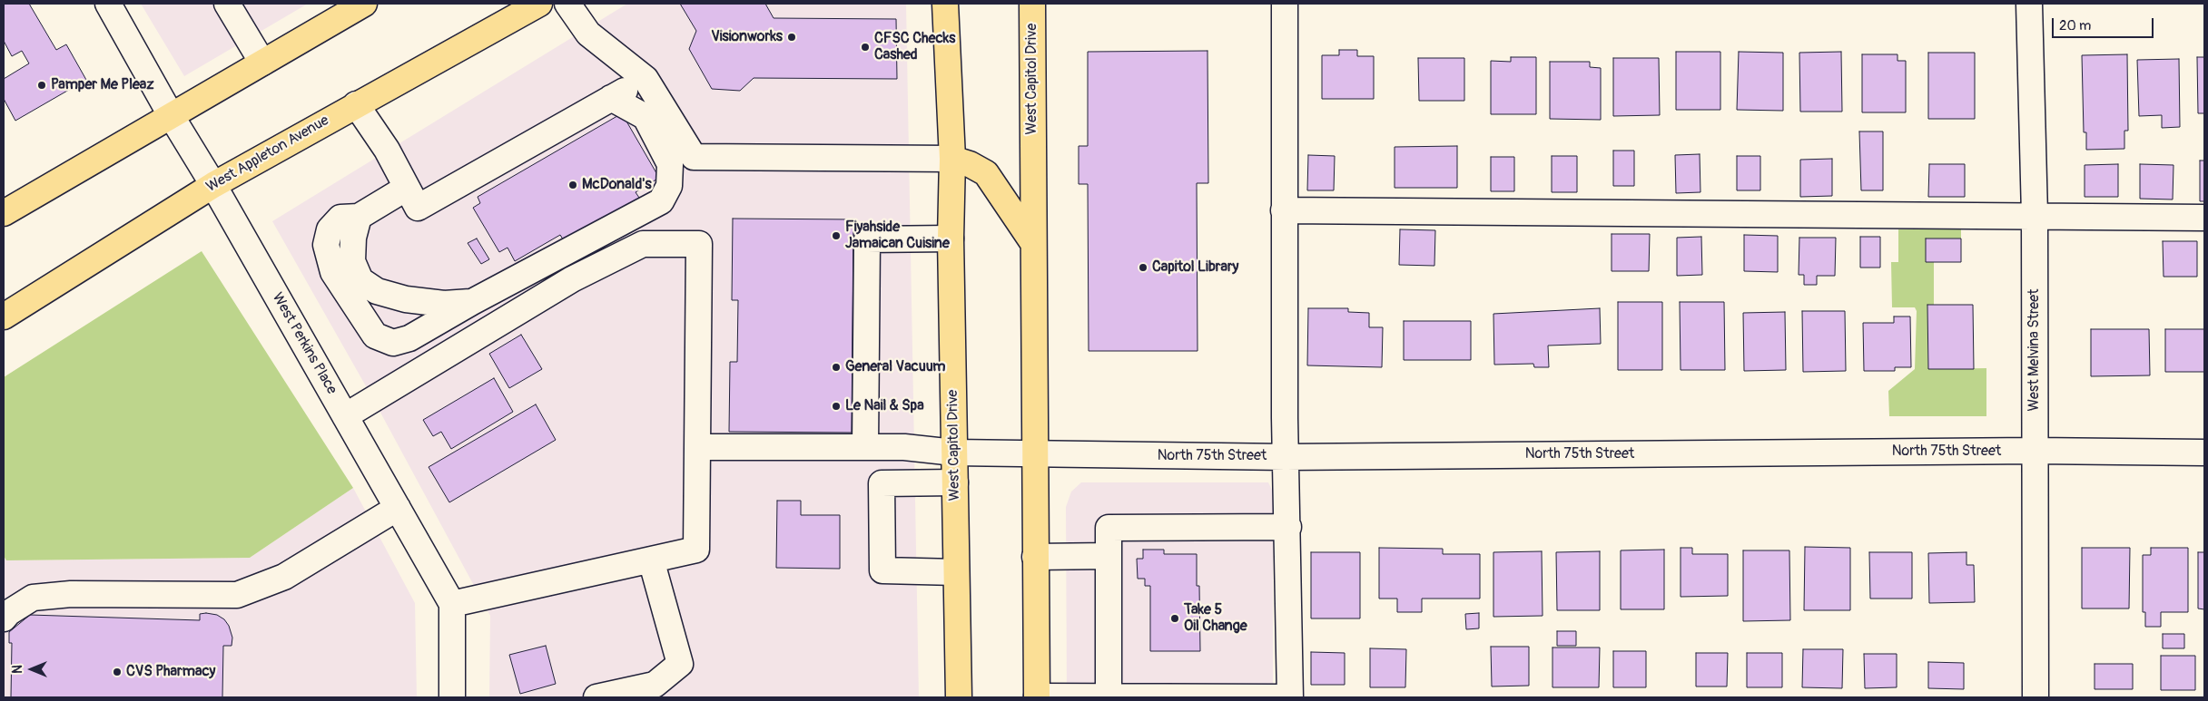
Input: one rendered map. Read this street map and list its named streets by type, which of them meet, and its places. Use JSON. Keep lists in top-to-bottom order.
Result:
{
  "streets": {
    "main road": ["West Capitol Drive", "West Appleton Avenue"],
    "street": ["West Perkins Place", "West Melvina Street", "North 75th Street"]
  },
  "crossings": [
    ["West Capitol Drive", "North 75th Street"],
    ["West Appleton Avenue", "West Perkins Place"],
    ["West Melvina Street", "North 75th Street"]
  ],
  "places": [
    "Visionworks",
    "CFSC Checks Cashed",
    "Pamper Me Pleaz",
    "McDonald's",
    "Fiyahside Jamaican Cuisine",
    "Capitol Library",
    "General Vacuum",
    "Le Nail & Spa",
    "Take 5 Oil Change",
    "CVS Pharmacy"
  ],
  "scale_bar": "20 m",
  "north": "left"
}
